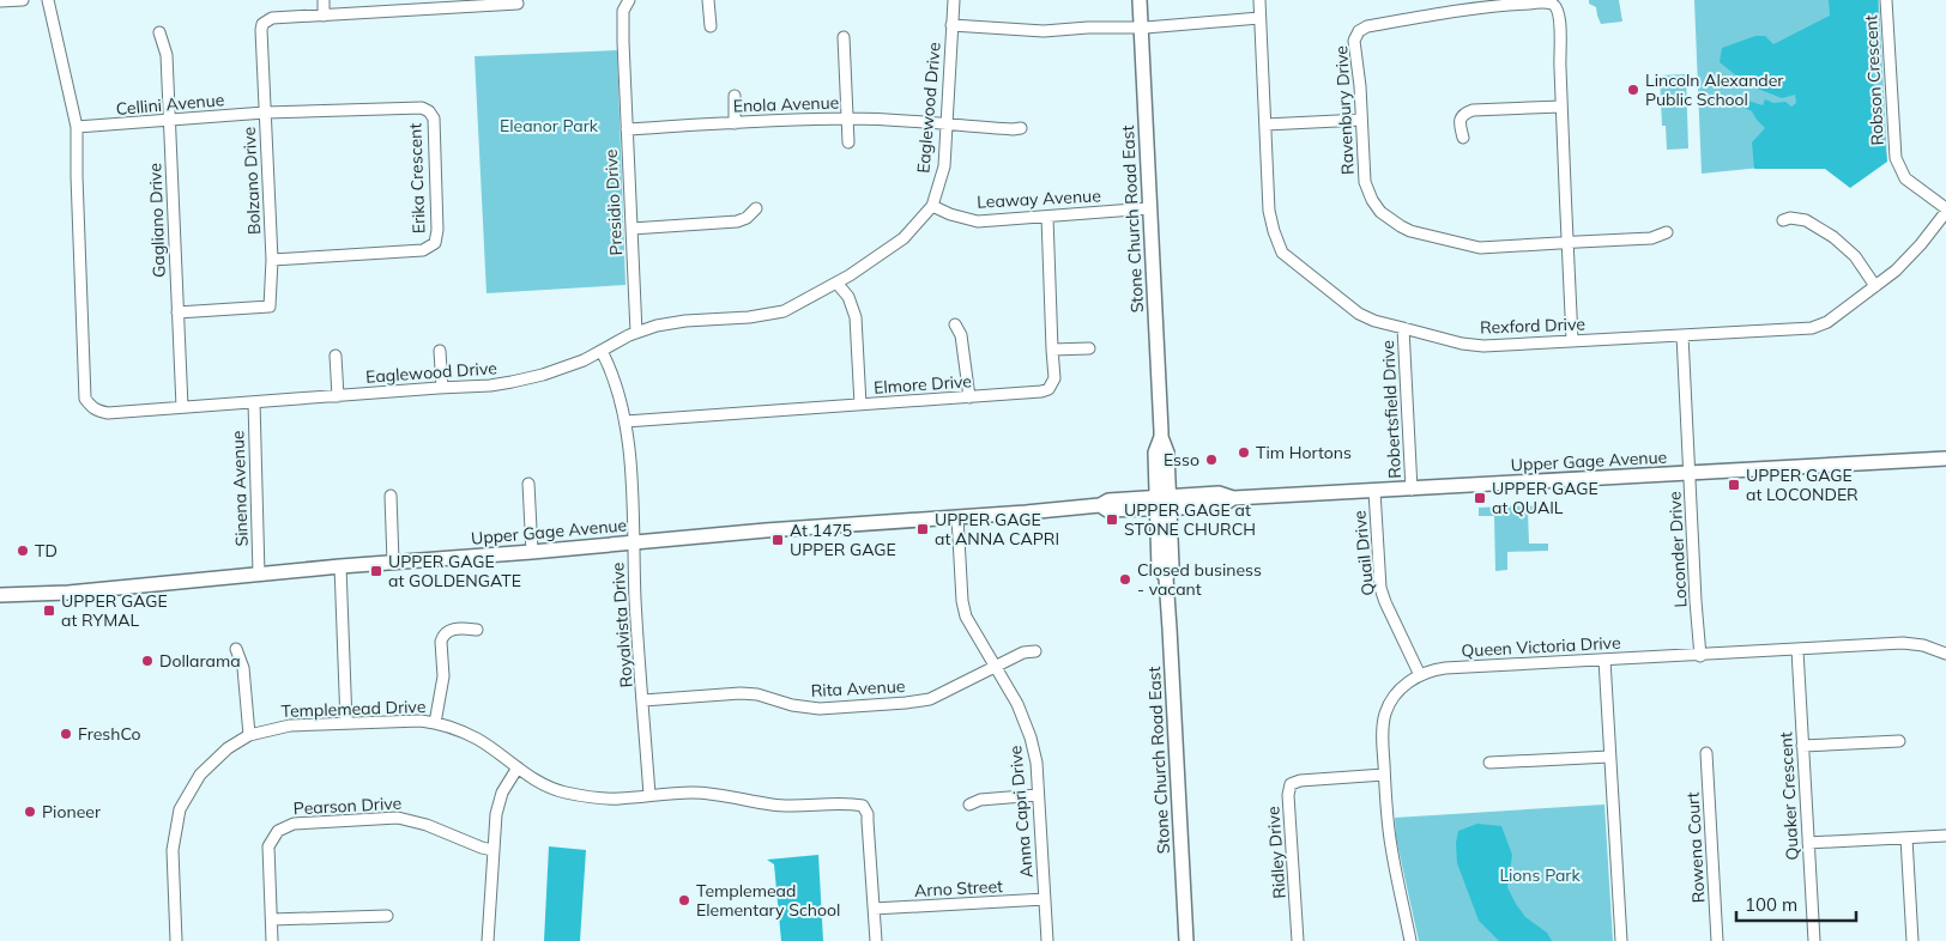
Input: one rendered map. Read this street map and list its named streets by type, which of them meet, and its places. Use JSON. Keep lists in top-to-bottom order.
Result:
{
  "streets": {
    "main road": ["Stone Church Road East", "Upper Gage Avenue"],
    "street": [
      "Robson Crescent",
      "Cellini Avenue",
      "Enola Avenue",
      "Eaglewood Drive",
      "Ravenbury Drive",
      "Erika Crescent",
      "Bolzano Drive",
      "Leaway Avenue",
      "Presidio Drive",
      "Gagliano Drive",
      "Rexford Drive",
      "Elmore Drive",
      "Robertsfield Drive",
      "Sinena Avenue",
      "Loconder Drive",
      "Quail Drive",
      "Royalvista Drive",
      "Queen Victoria Drive",
      "Rita Avenue",
      "Templemead Drive",
      "Quaker Crescent",
      "Pearson Drive",
      "Anna Capri Drive",
      "Rowena Court",
      "Ridley Drive",
      "Arno Street"
    ]
  },
  "crossings": [
    ["Robson Crescent", "Rexford Drive"],
    ["Cellini Avenue", "Eaglewood Drive"],
    ["Cellini Avenue", "Erika Crescent"],
    ["Cellini Avenue", "Bolzano Drive"],
    ["Cellini Avenue", "Gagliano Drive"],
    ["Enola Avenue", "Eaglewood Drive"],
    ["Enola Avenue", "Presidio Drive"],
    ["Eaglewood Drive", "Leaway Avenue"],
    ["Eaglewood Drive", "Presidio Drive"],
    ["Eaglewood Drive", "Gagliano Drive"],
    ["Eaglewood Drive", "Sinena Avenue"],
    ["Eaglewood Drive", "Royalvista Drive"],
    ["Ravenbury Drive", "Rexford Drive"],
    ["Erika Crescent", "Bolzano Drive"],
    ["Bolzano Drive", "Gagliano Drive"],
    ["Leaway Avenue", "Stone Church Road East"],
    ["Leaway Avenue", "Elmore Drive"],
    ["Stone Church Road East", "Upper Gage Avenue"],
    ["Rexford Drive", "Robertsfield Drive"],
    ["Rexford Drive", "Loconder Drive"],
    ["Elmore Drive", "Royalvista Drive"],
    ["Robertsfield Drive", "Upper Gage Avenue"],
    ["Upper Gage Avenue", "Sinena Avenue"],
    ["Upper Gage Avenue", "Loconder Drive"],
    ["Upper Gage Avenue", "Quail Drive"],
    ["Upper Gage Avenue", "Royalvista Drive"],
    ["Upper Gage Avenue", "Anna Capri Drive"],
    ["Loconder Drive", "Queen Victoria Drive"],
    ["Quail Drive", "Queen Victoria Drive"],
    ["Royalvista Drive", "Rita Avenue"],
    ["Royalvista Drive", "Templemead Drive"],
    ["Queen Victoria Drive", "Quaker Crescent"],
    ["Queen Victoria Drive", "Ridley Drive"],
    ["Rita Avenue", "Anna Capri Drive"],
    ["Templemead Drive", "Arno Street"],
    ["Anna Capri Drive", "Arno Street"]
  ],
  "parks": ["Eleanor Park", "Lions Park"],
  "places": {
    "other": [
      "Lincoln Alexander Public School",
      "Tim Hortons",
      "Esso",
      "TD",
      "Closed business - vacant",
      "Dollarama",
      "FreshCo",
      "Pioneer",
      "Templemead Elementary School"
    ],
    "transit": [
      "UPPER GAGE at LOCONDER",
      "UPPER GAGE at QUAIL",
      "UPPER GAGE at STONE CHURCH",
      "UPPER GAGE at ANNA CAPRI",
      "At 1475 UPPER GAGE",
      "UPPER GAGE at GOLDENGATE",
      "UPPER GAGE at RYMAL"
    ]
  },
  "scale_bar": "100 m"
}
